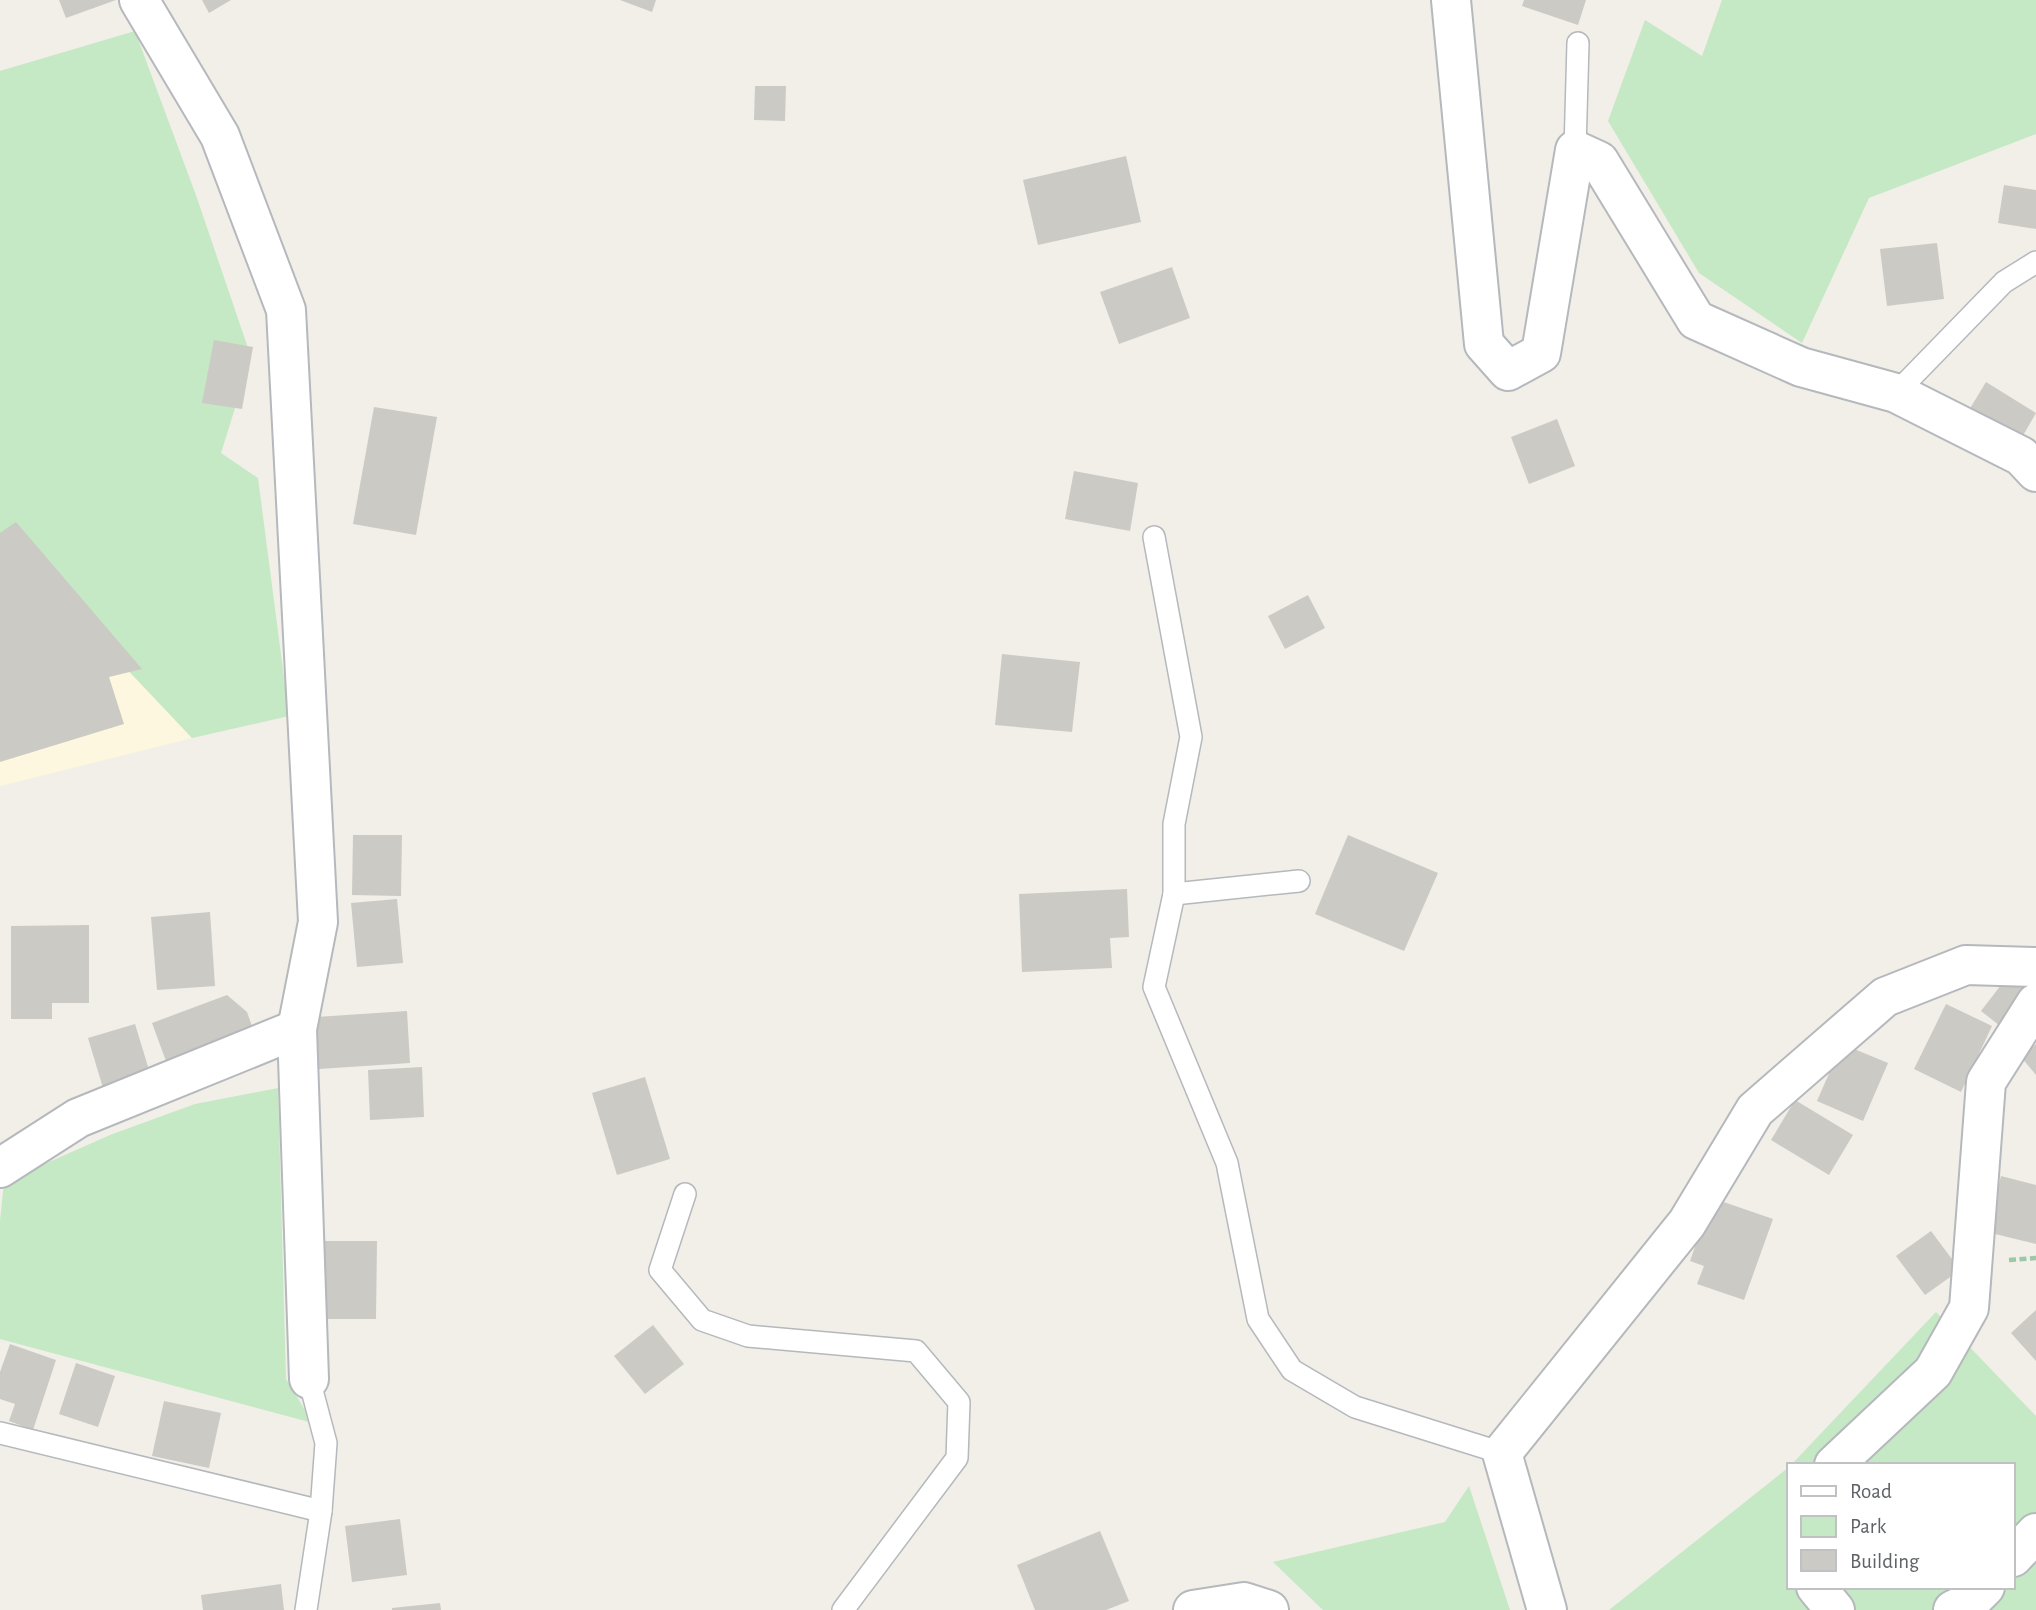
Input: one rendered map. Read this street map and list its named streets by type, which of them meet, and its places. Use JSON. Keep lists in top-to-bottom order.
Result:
{
  "legend": ["Road", "Park", "Building"]
}
